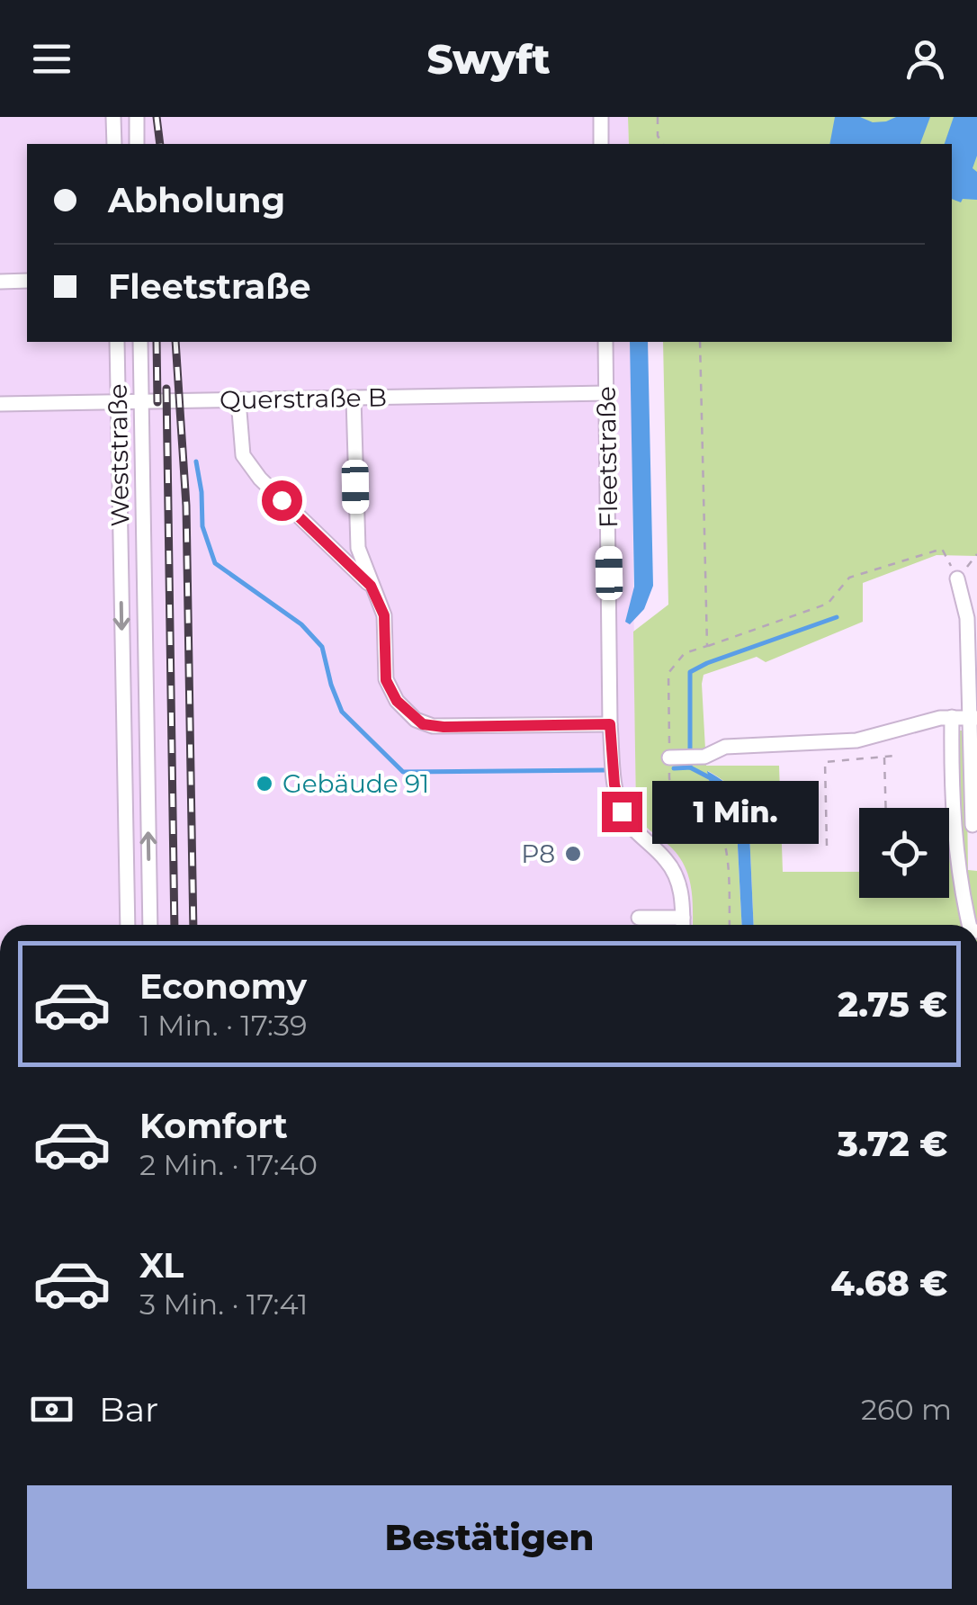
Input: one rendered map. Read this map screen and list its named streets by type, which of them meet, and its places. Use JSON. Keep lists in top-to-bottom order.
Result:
{
  "streets": {
    "street": ["Querstraße B", "Weststraße", "Fleetstraße"]
  },
  "crossings": [
    ["Querstraße B", "Weststraße"],
    ["Querstraße B", "Fleetstraße"]
  ],
  "places": ["Gebäude 91", "P8"],
  "page": {
    "header": "Swyft",
    "banner": ["Abholung", "Fleetstraße"],
    "bubble": "1 Min.",
    "list": [
      {
        "name": "Economy",
        "note": "1 Min. · 17:39",
        "value": "2.75 €"
      },
      {
        "name": "Komfort",
        "note": "2 Min. · 17:40",
        "value": "3.72 €"
      },
      {
        "name": "XL",
        "note": "3 Min. · 17:41",
        "value": "4.68 €"
      }
    ],
    "pay": ["Bar", "260 m"],
    "buttons": "Bestätigen"
  }
}
